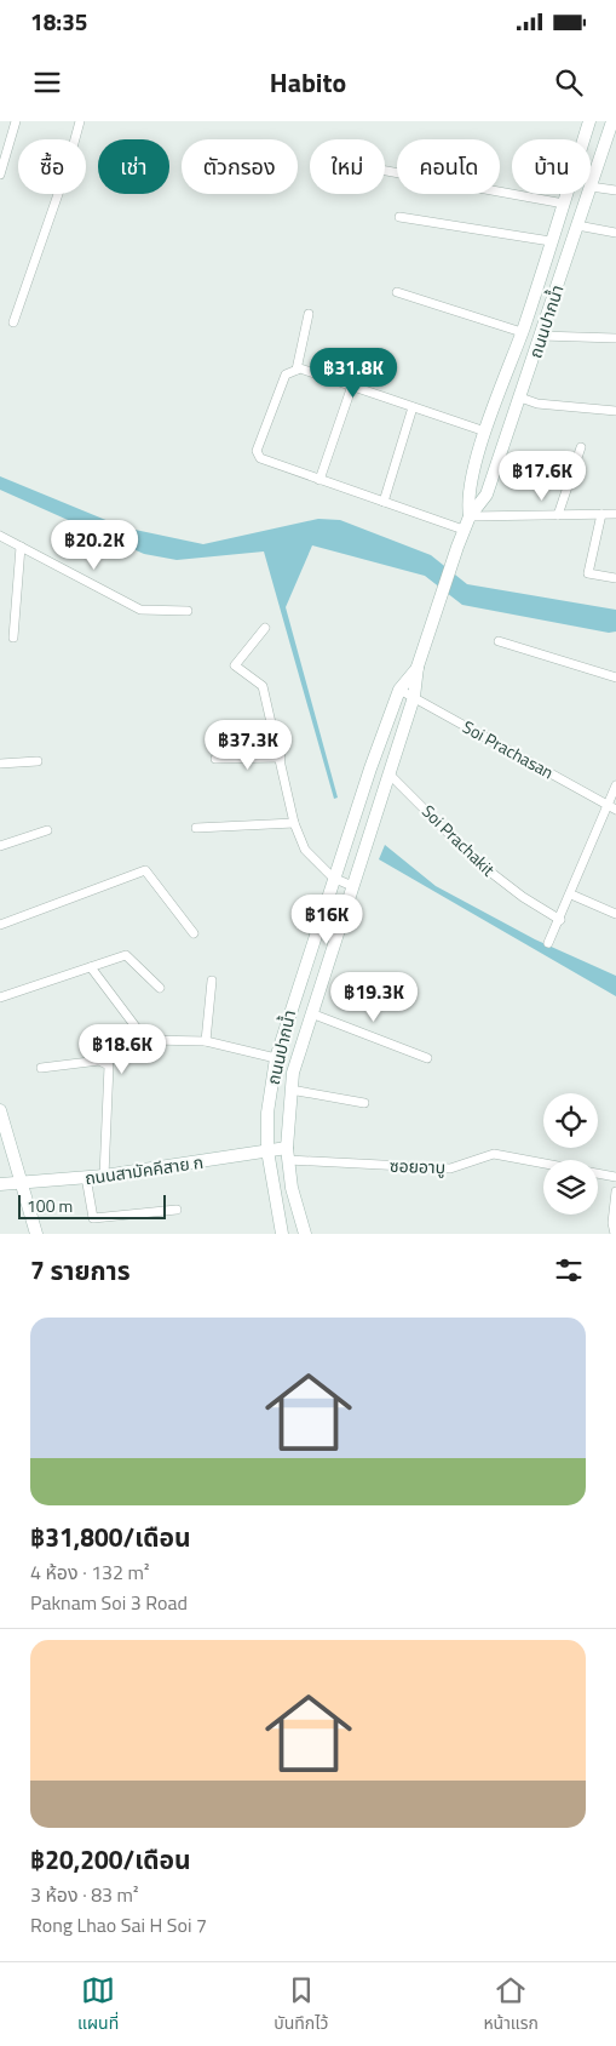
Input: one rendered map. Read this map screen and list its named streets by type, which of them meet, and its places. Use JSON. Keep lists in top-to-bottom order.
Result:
{
  "streets": {
    "street": [
      "ถนนปากน้ำ",
      "Soi Prachasan",
      "Soi Prachakit",
      "ซอยอาบู",
      "ถนนสามัคคีสาย ก"
    ]
  },
  "crossings": [
    ["ถนนปากน้ำ", "Soi Prachasan"],
    ["ถนนปากน้ำ", "Soi Prachakit"],
    ["ถนนปากน้ำ", "ซอยอาบู"],
    ["ถนนปากน้ำ", "ถนนสามัคคีสาย ก"],
    ["ซอยอาบู", "ถนนสามัคคีสาย ก"]
  ],
  "scale_bar": "100 m",
  "page": {
    "status": "18:35",
    "header": "Habito",
    "chip": [
      "ซื้อ",
      "เช่า",
      "ตัวกรอง",
      "ใหม่",
      "คอนโด",
      "บ้าน"
    ],
    "price": [
      "฿31.8K",
      "฿17.6K",
      "฿20.2K",
      "฿37.3K",
      "฿16K",
      "฿19.3K",
      "฿18.6K"
    ],
    "scale": "100 m",
    "heading": "7 รายการ",
    "list": [
      {
        "name": "฿31,800/เดือน",
        "note": "4 ห้อง · 132 m² · Paknam Soi 3 Road"
      },
      {
        "name": "฿20,200/เดือน",
        "note": "3 ห้อง · 83 m² · Rong Lhao Sai H Soi 7"
      }
    ],
    "tabs": ["แผนที่", "บันทึกไว้", "หน้าแรก"]
  }
}
